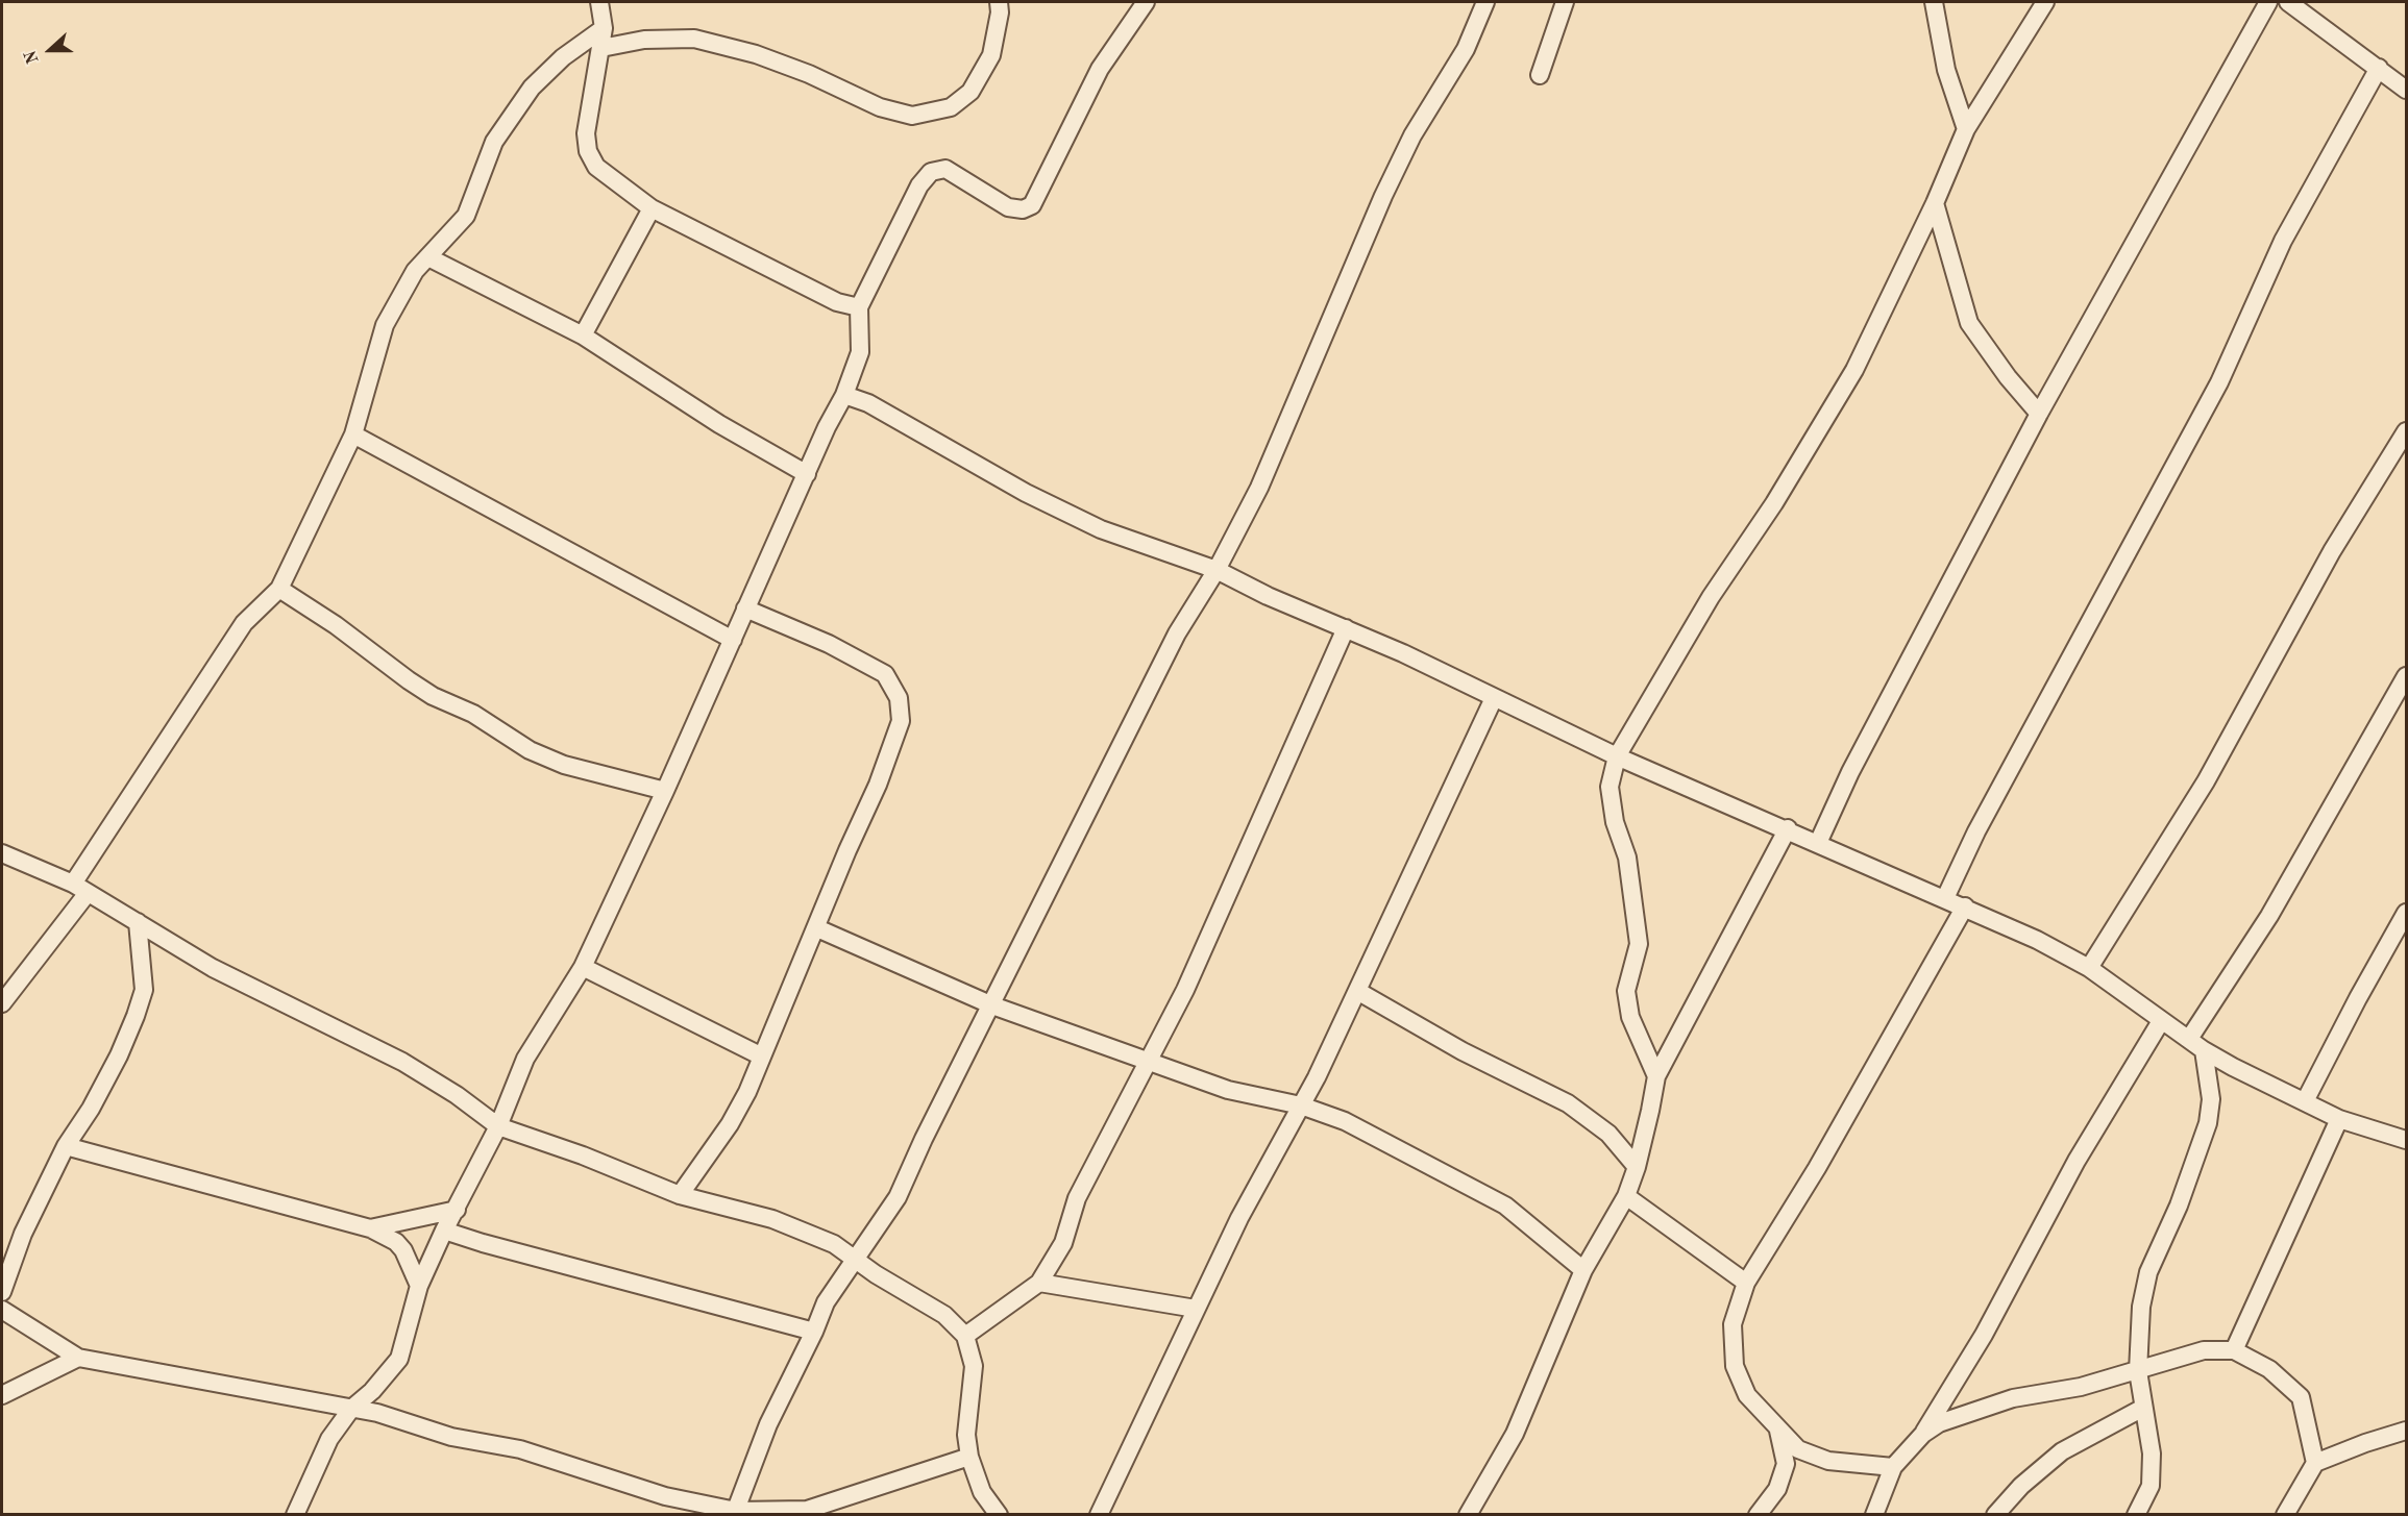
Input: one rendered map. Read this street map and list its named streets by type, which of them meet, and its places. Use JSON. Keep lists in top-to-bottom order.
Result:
{
  "north": "left"
}
